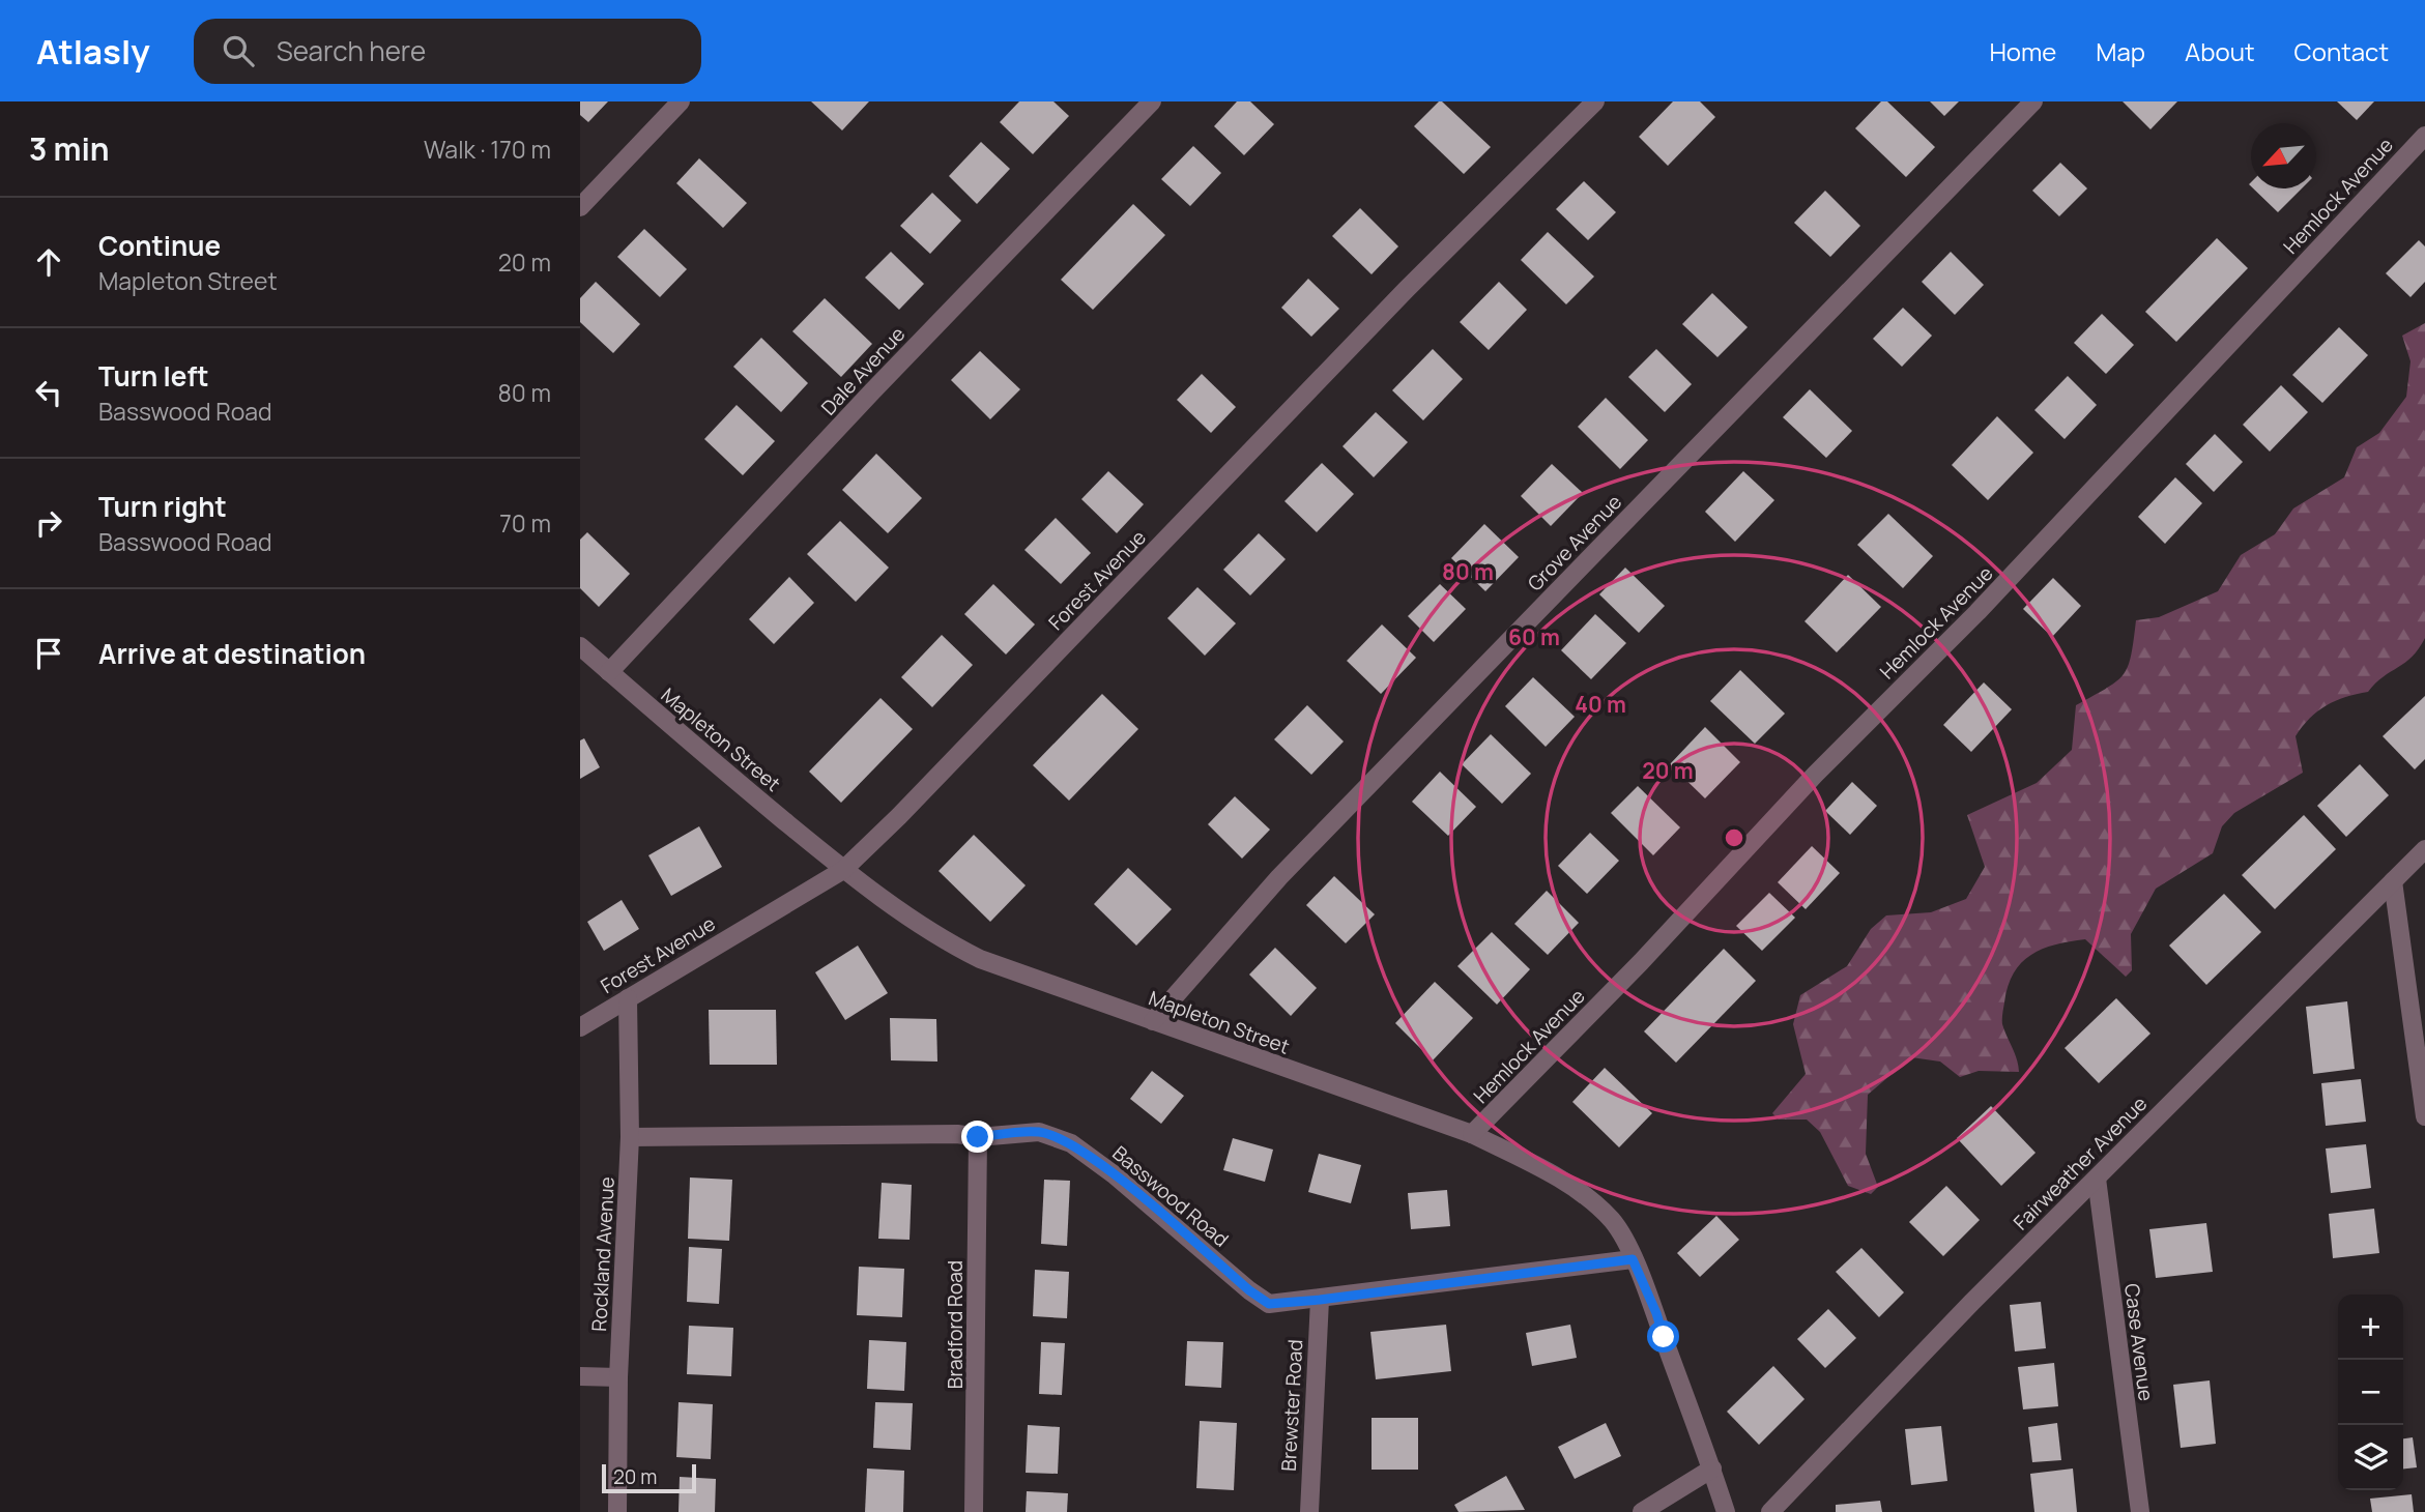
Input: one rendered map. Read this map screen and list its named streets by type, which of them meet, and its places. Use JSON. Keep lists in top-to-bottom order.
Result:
{
  "streets": {
    "street": [
      "Hemlock Avenue",
      "Dale Avenue",
      "Grove Avenue",
      "Forest Avenue",
      "Mapleton Street",
      "Fairweather Avenue",
      "Basswood Road",
      "Rockland Avenue",
      "Bradford Road",
      "Case Avenue",
      "Brewster Road"
    ]
  },
  "crossings": [
    ["Hemlock Avenue", "Mapleton Street"],
    ["Dale Avenue", "Mapleton Street"],
    ["Grove Avenue", "Mapleton Street"],
    ["Forest Avenue", "Mapleton Street"],
    ["Forest Avenue", "Rockland Avenue"],
    ["Mapleton Street", "Basswood Road"],
    ["Fairweather Avenue", "Case Avenue"],
    ["Basswood Road", "Rockland Avenue"],
    ["Basswood Road", "Bradford Road"],
    ["Basswood Road", "Brewster Road"]
  ],
  "scale_bar": "20 m",
  "north": "bottom left",
  "page": {
    "header": "Atlasly",
    "search": "Search here",
    "nav": [
      "Home",
      "Map",
      "About",
      "Contact"
    ],
    "heading": ["3 min", "Walk · 170 m"],
    "list": [
      ["Continue", "Mapleton Street", "20 m"],
      ["Turn left", "Basswood Road", "80 m"],
      ["Turn right", "Basswood Road", "70 m"],
      "Arrive at destination"
    ],
    "map_buttons": ["+", "−"],
    "scale": "20 m"
  },
  "rings": [
    "80 m",
    "60 m",
    "40 m",
    "20 m"
  ]
}
